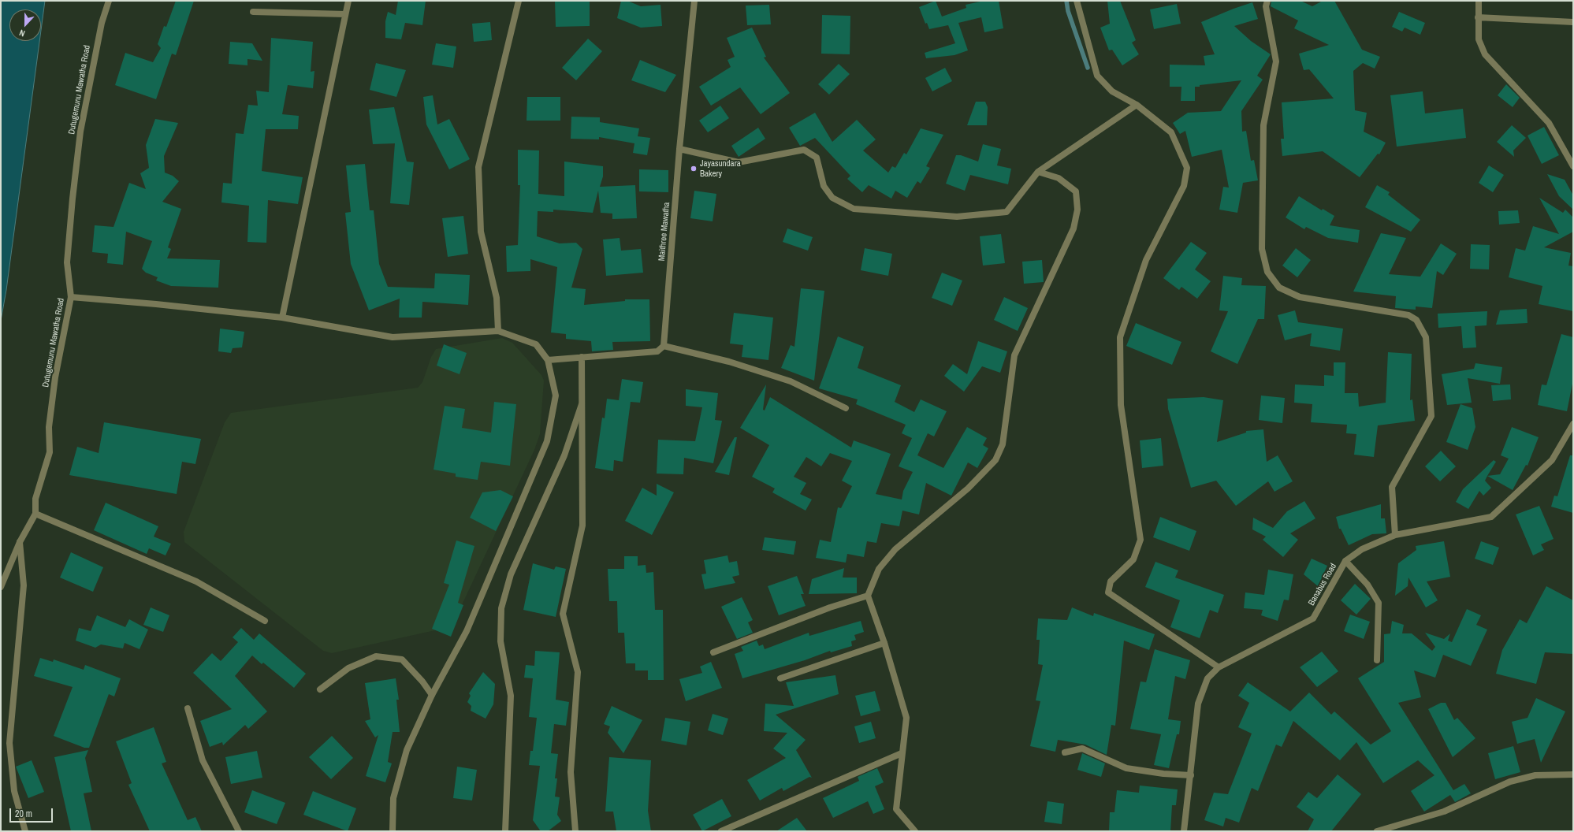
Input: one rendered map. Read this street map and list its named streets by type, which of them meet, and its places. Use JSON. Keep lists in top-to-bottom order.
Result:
{
  "streets": {
    "street": ["Dutugemunu Mawatha Road", "Maithree Mawatha", "Banabus Road"]
  },
  "places": ["Jayasundara Bakery"],
  "scale_bar": "20 m",
  "north": "bottom"
}
